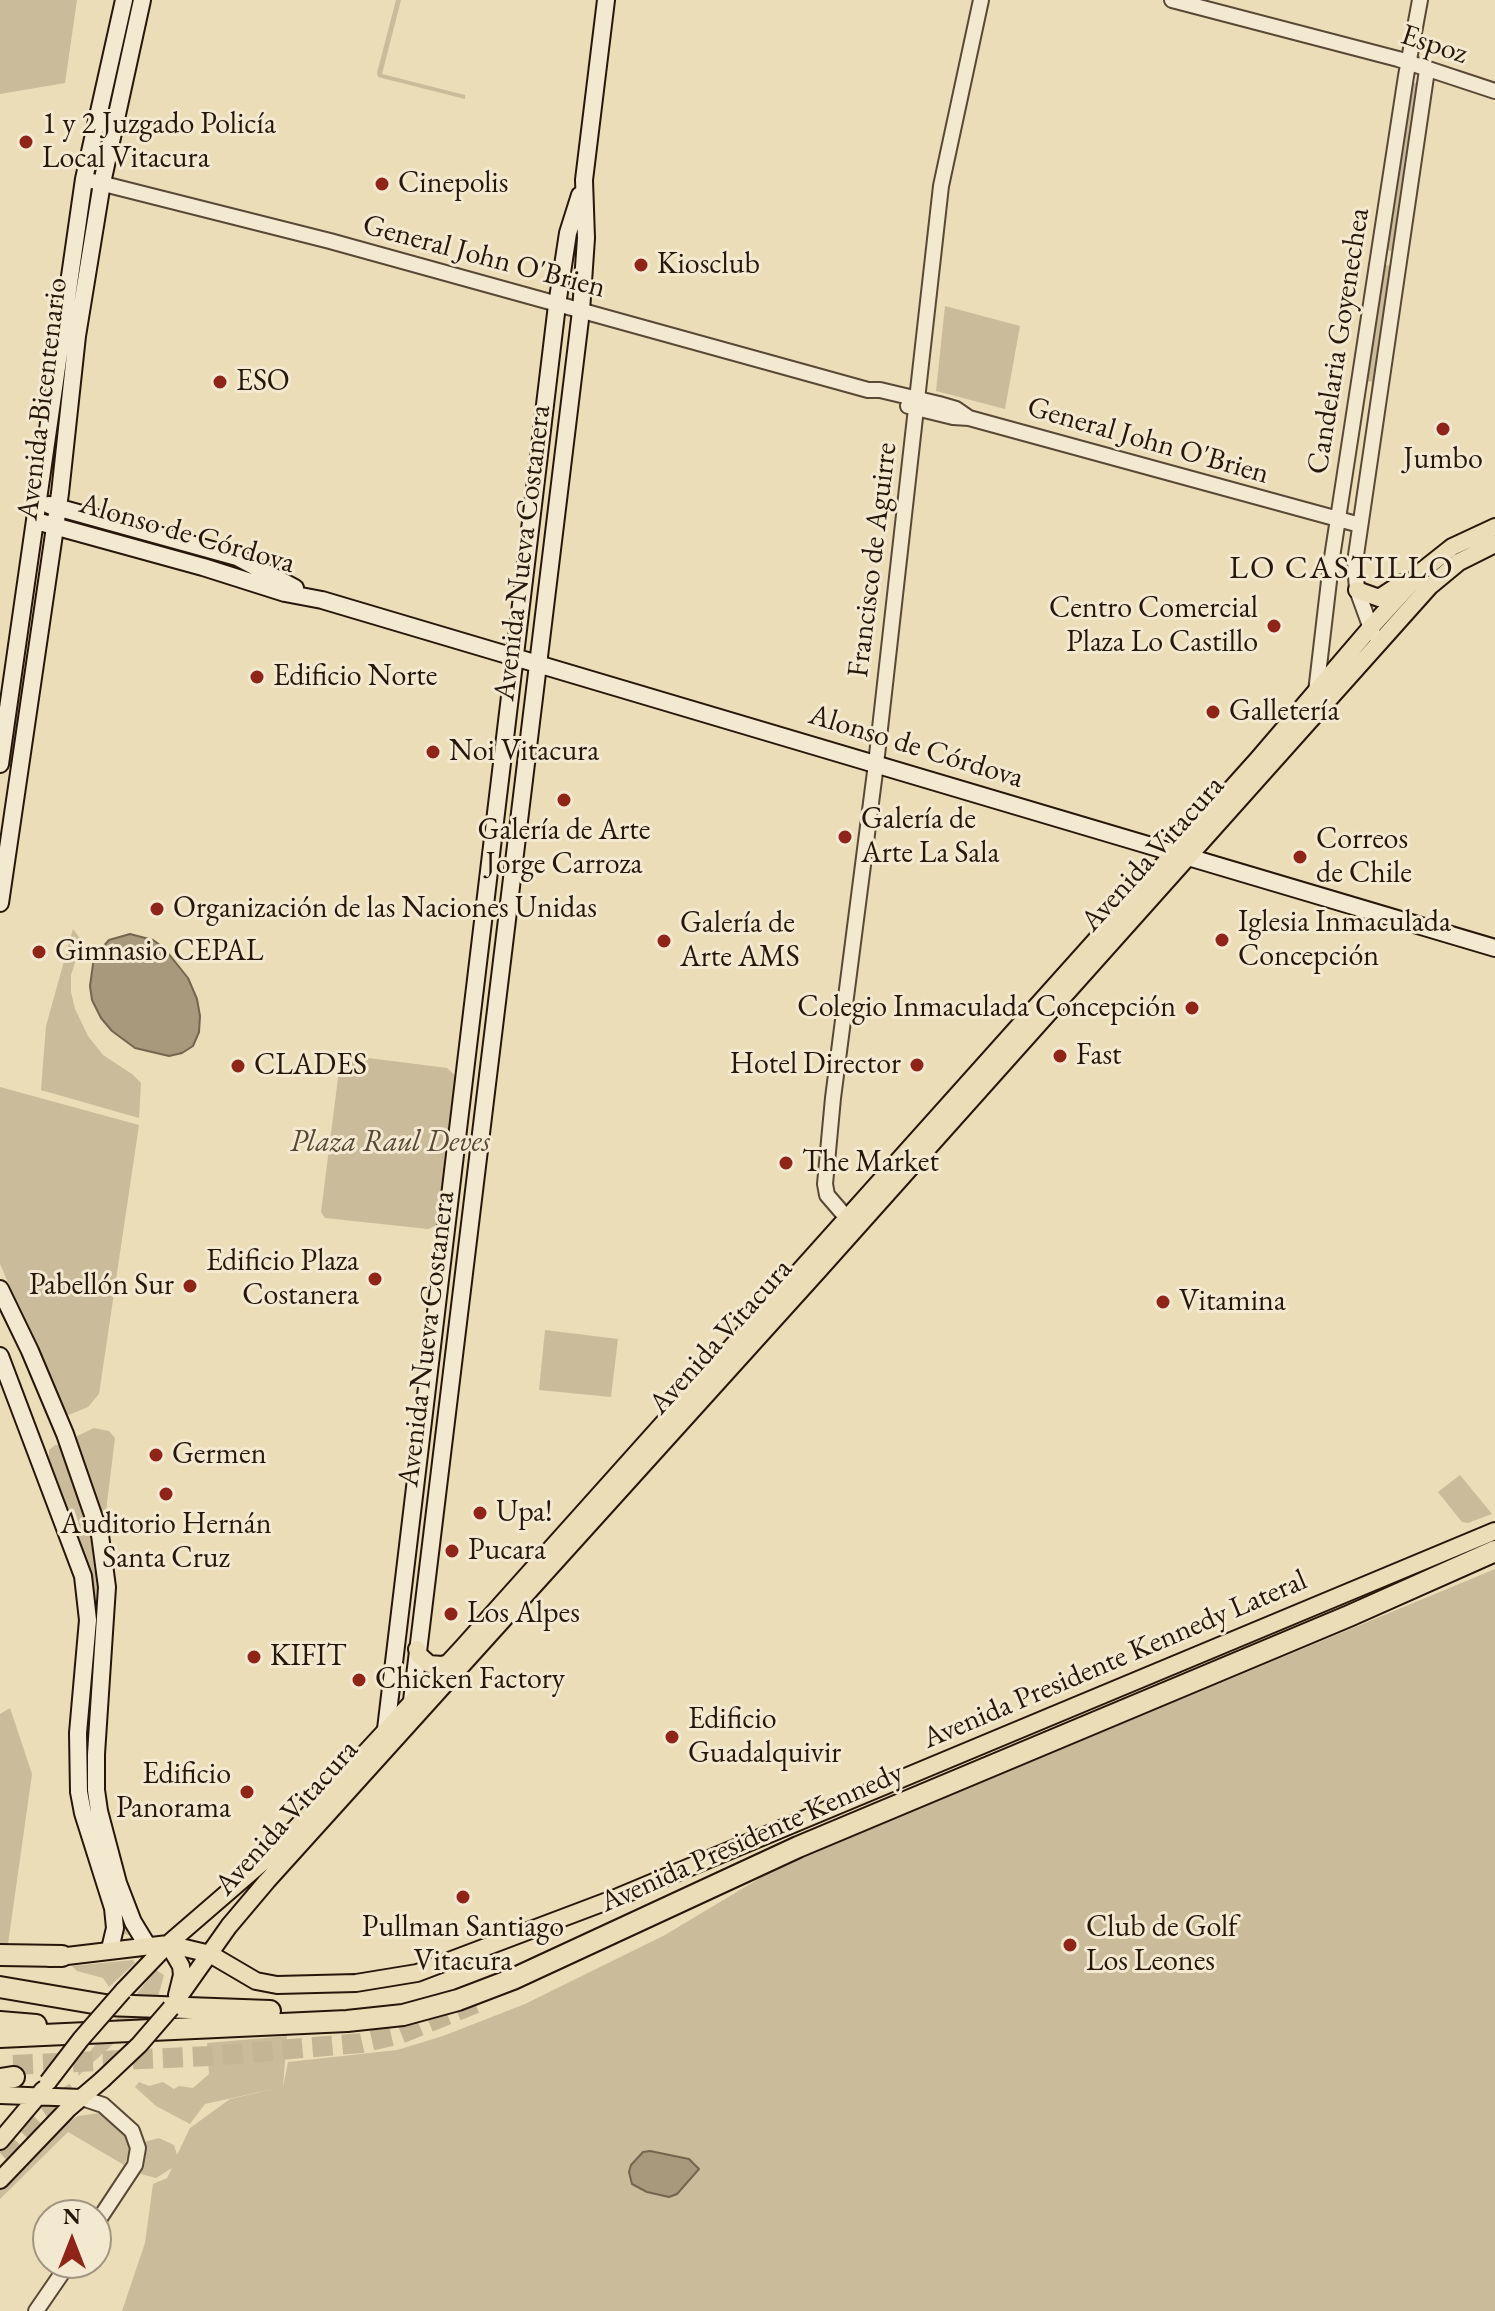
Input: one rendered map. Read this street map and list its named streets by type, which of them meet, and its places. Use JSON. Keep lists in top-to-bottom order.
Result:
{
  "streets": {
    "highway": ["Avenida Presidente Kennedy"],
    "main road": [
      "Avenida Bicentenario",
      "Alonso de Córdova",
      "Avenida Nueva Costanera",
      "Avenida Vitacura",
      "Avenida Presidente Kennedy Lateral"
    ],
    "street": [
      "Espoz",
      "General John O'Brien",
      "Candelaria Goyenechea",
      "Francisco de Aguirre"
    ]
  },
  "crossings": [
    ["Espoz", "Candelaria Goyenechea"],
    ["General John O'Brien", "Candelaria Goyenechea"],
    ["General John O'Brien", "Avenida Bicentenario"],
    ["General John O'Brien", "Avenida Nueva Costanera"],
    ["General John O'Brien", "Francisco de Aguirre"],
    ["Candelaria Goyenechea", "Avenida Vitacura"],
    ["Avenida Bicentenario", "Alonso de Córdova"],
    ["Alonso de Córdova", "Avenida Nueva Costanera"],
    ["Alonso de Córdova", "Francisco de Aguirre"],
    ["Alonso de Córdova", "Avenida Vitacura"],
    ["Avenida Nueva Costanera", "Avenida Vitacura"],
    ["Francisco de Aguirre", "Avenida Vitacura"],
    ["Avenida Vitacura", "Avenida Presidente Kennedy Lateral"]
  ],
  "districts": ["LO CASTILLO"],
  "parks": ["Plaza Raul Deves"],
  "places": [
    "1 y 2 Juzgado Policía Local Vitacura",
    "Cinepolis",
    "Kiosclub",
    "ESO",
    "Jumbo",
    "Centro Comercial Plaza Lo Castillo",
    "Edificio Norte",
    "Galletería",
    "Noi Vitacura",
    "Galería de Arte Jorge Carroza",
    "Galería de Arte La Sala",
    "Correos de Chile",
    "Organización de las Naciones Unidas",
    "Iglesia Inmaculada Concepción",
    "Galería de Arte AMS",
    "Gimnasio CEPAL",
    "Colegio Inmaculada Concepción",
    "Fast",
    "Hotel Director",
    "CLADES",
    "The Market",
    "Edificio Plaza Costanera",
    "Pabellón Sur",
    "Vitamina",
    "Germen",
    "Auditorio Hernán Santa Cruz",
    "Upa!",
    "Pucara",
    "Los Alpes",
    "KIFIT",
    "Chicken Factory",
    "Edificio Guadalquivir",
    "Edificio Panorama",
    "Pullman Santiago Vitacura",
    "Club de Golf Los Leones"
  ],
  "north": "top"
}
